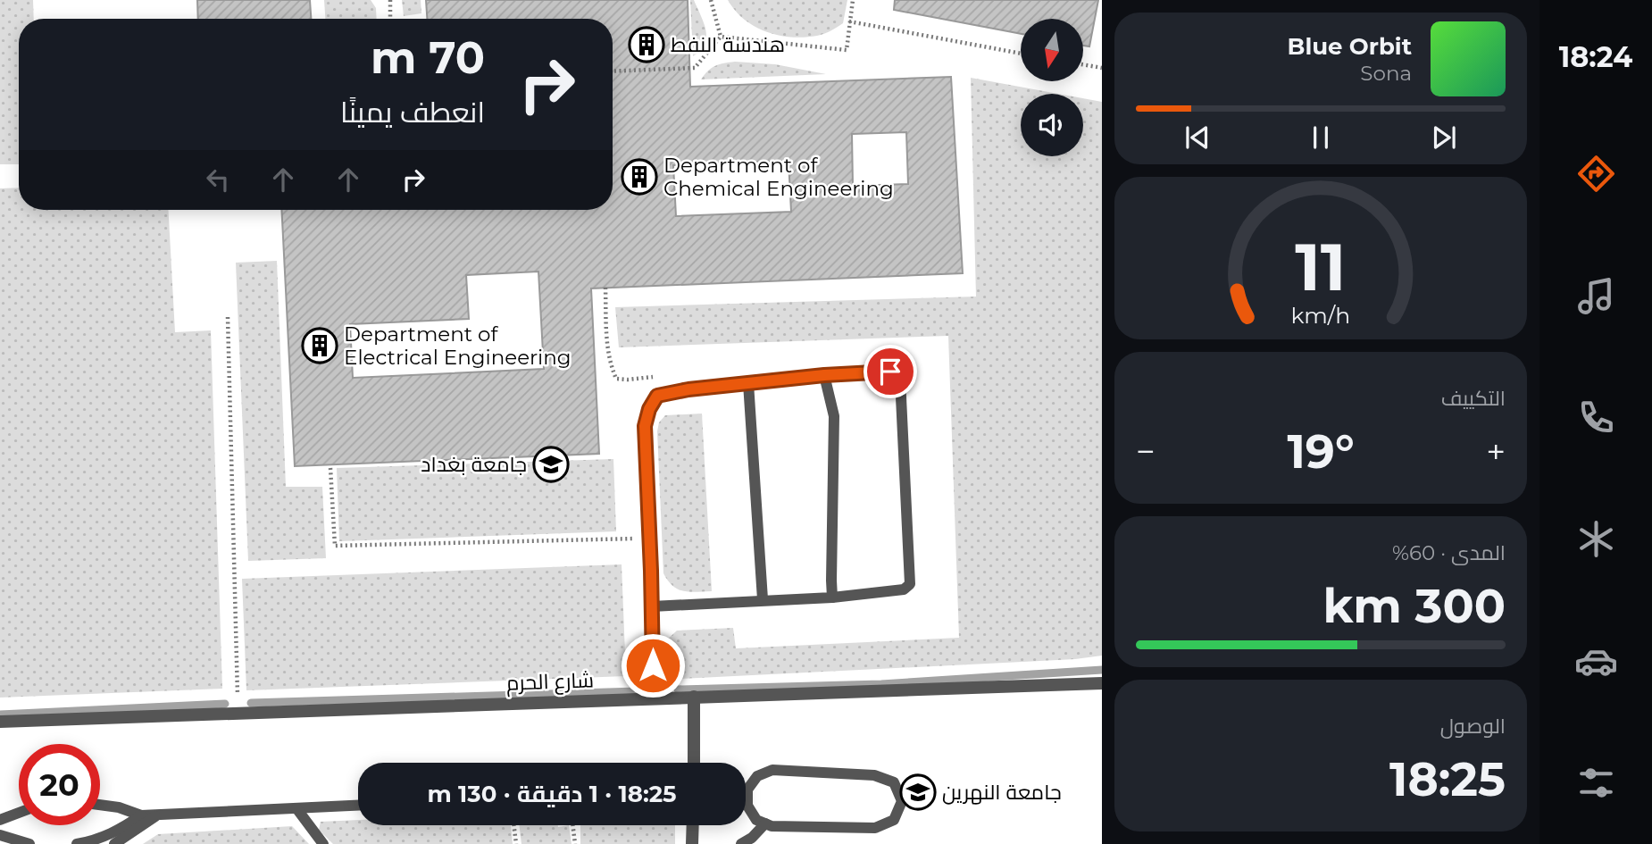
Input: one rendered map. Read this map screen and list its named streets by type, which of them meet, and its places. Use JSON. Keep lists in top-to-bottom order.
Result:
{
  "streets": {
    "street": ["شارع الحرم"]
  },
  "places": {
    "building": ["هندسة النفط", "Department of Chemical Engineering", "Department of Electrical Engineering"],
    "school or university": ["جامعة بغداد", "جامعة النهرين"]
  },
  "north": "bottom",
  "page": {
    "tabs": "18:24",
    "turn": ["70 m", "انعطف يمينًا"],
    "song": ["Blue Orbit", "Sona"],
    "tile": [
      "التكييف",
      ["المدى · 60%", "300 km"],
      ["الوصول", "18:25"]
    ],
    "heat": ["−", "19°", "+"],
    "limit": "20",
    "trip": "18:25 · 1 دقيقة · 130 m",
    "gauge": ["11", "km/h"]
  }
}
